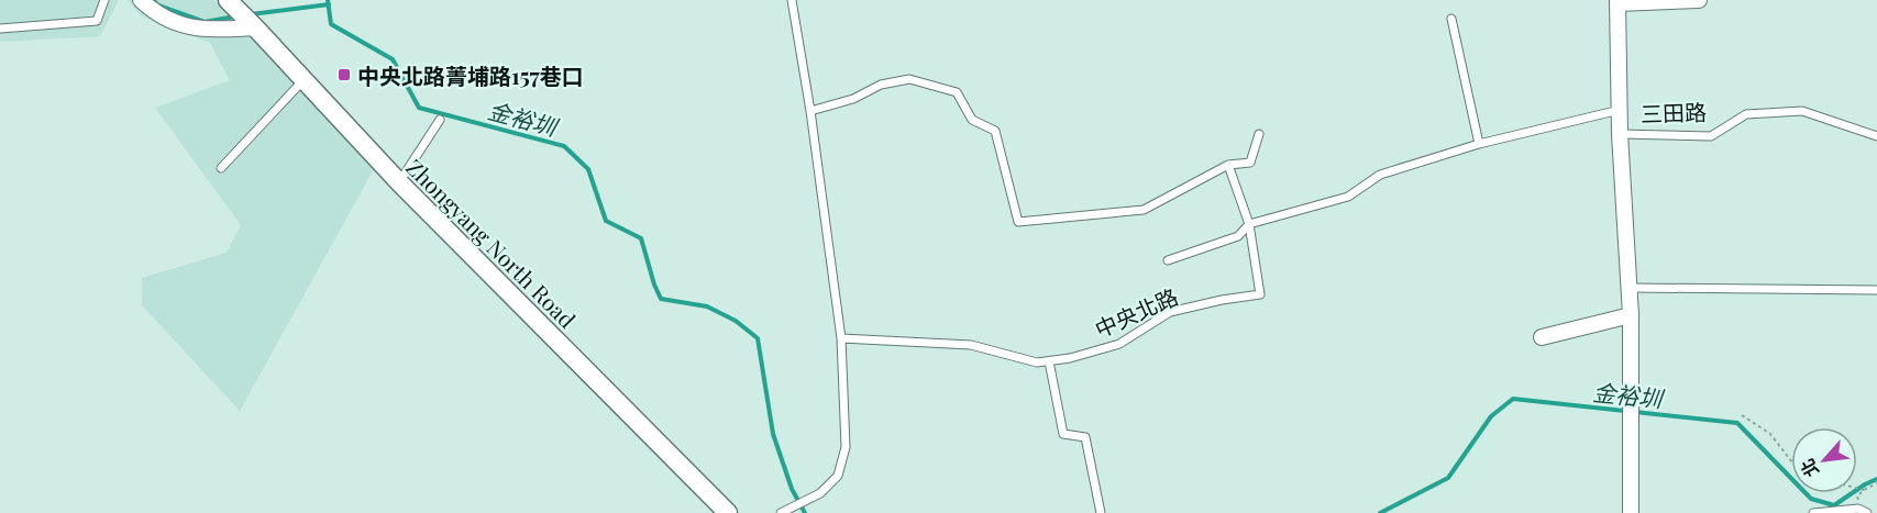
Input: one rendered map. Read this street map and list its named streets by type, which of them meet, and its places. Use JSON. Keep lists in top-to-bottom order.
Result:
{
  "streets": {
    "street": ["Zhongyang North Road"],
    "lane": ["三田路", "中央北路"]
  },
  "water": ["金裕圳"],
  "places": {
    "transit": ["中央北路菁埔路157巷口"]
  },
  "north": "bottom left"
}
